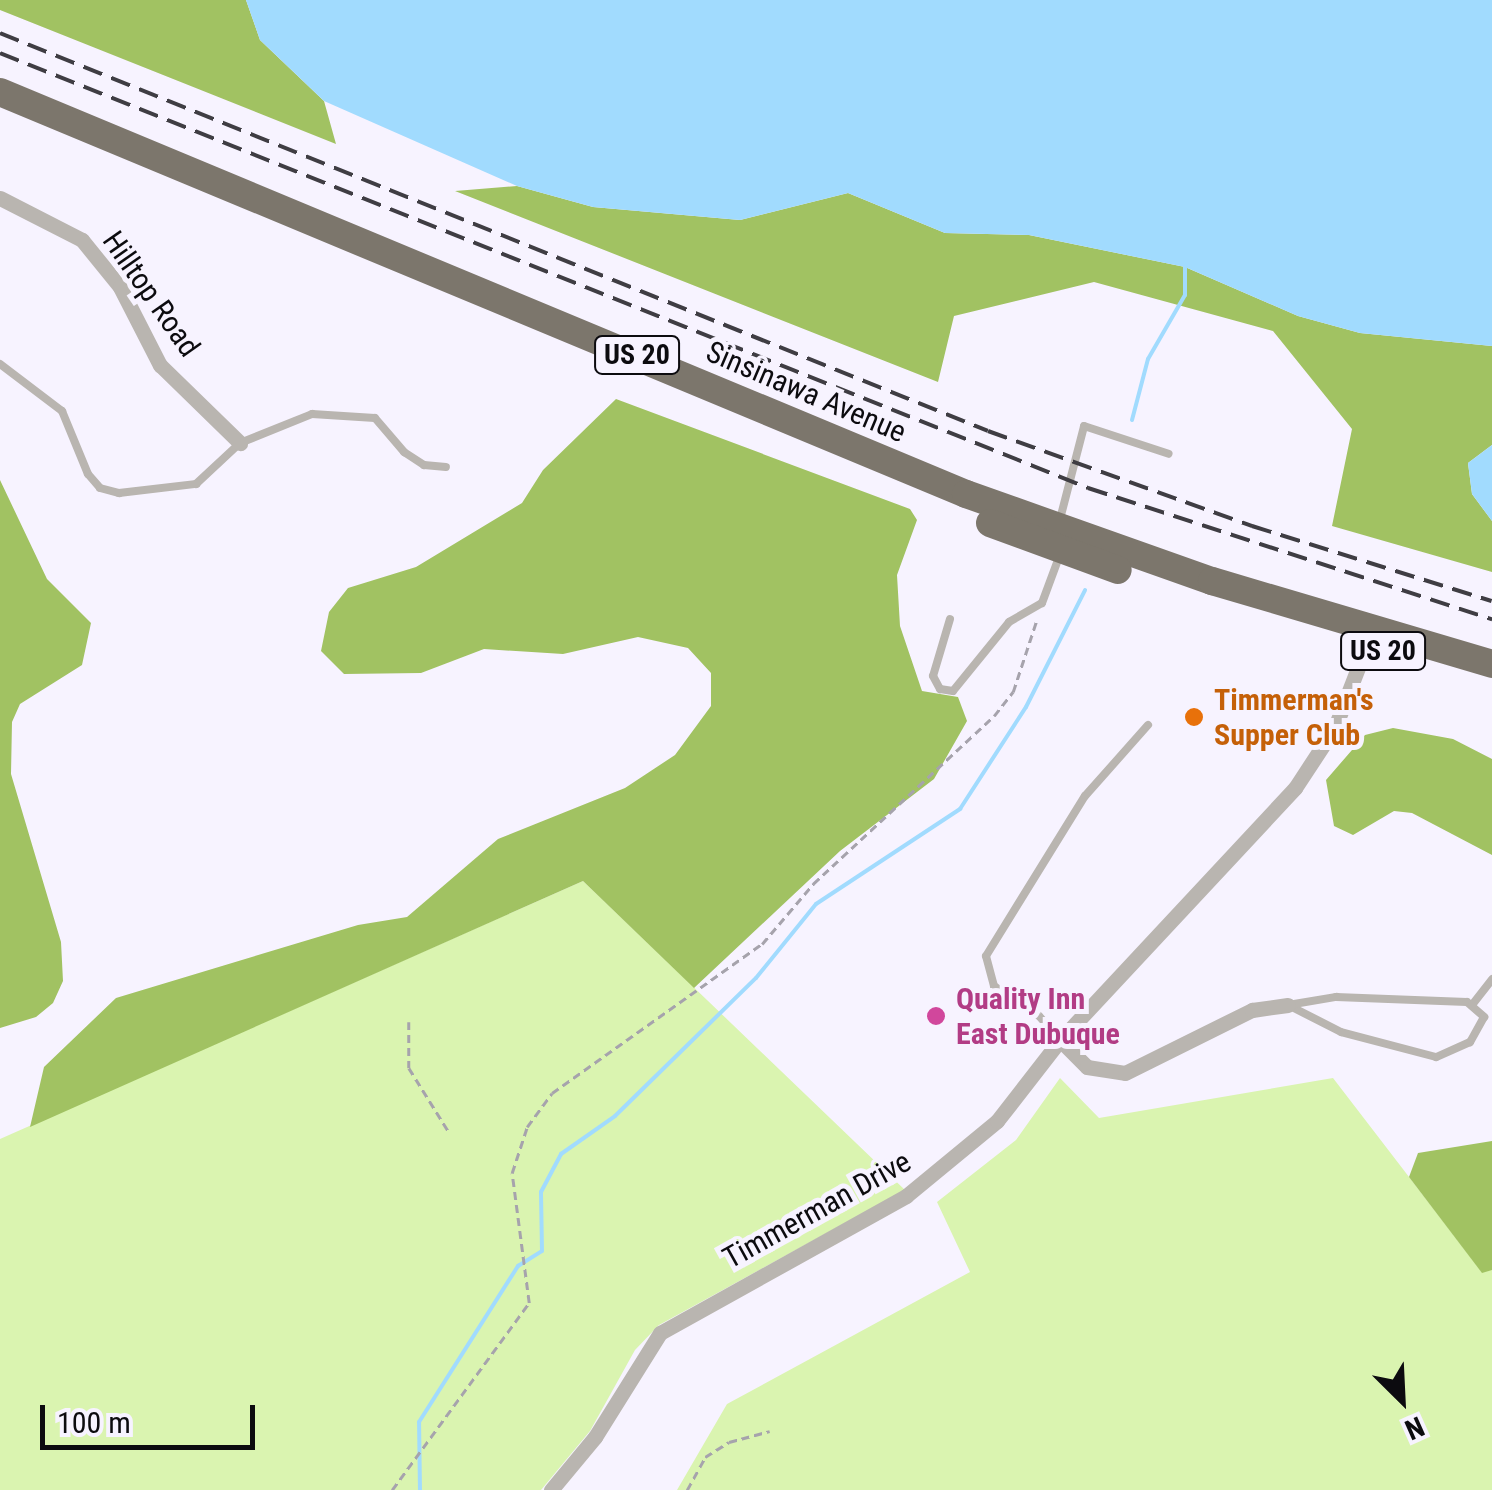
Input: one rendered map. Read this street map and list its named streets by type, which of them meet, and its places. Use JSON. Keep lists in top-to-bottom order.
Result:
{
  "streets": {
    "highway": ["US 20", "Sinsinawa Avenue"],
    "street": ["Hilltop Road", "Timmerman Drive"]
  },
  "crossings": [
    ["Sinsinawa Avenue", "Timmerman Drive"]
  ],
  "places": ["Timmerman's Supper Club", "Quality Inn East Dubuque"],
  "scale_bar": "100 m",
  "north": "bottom right"
}
